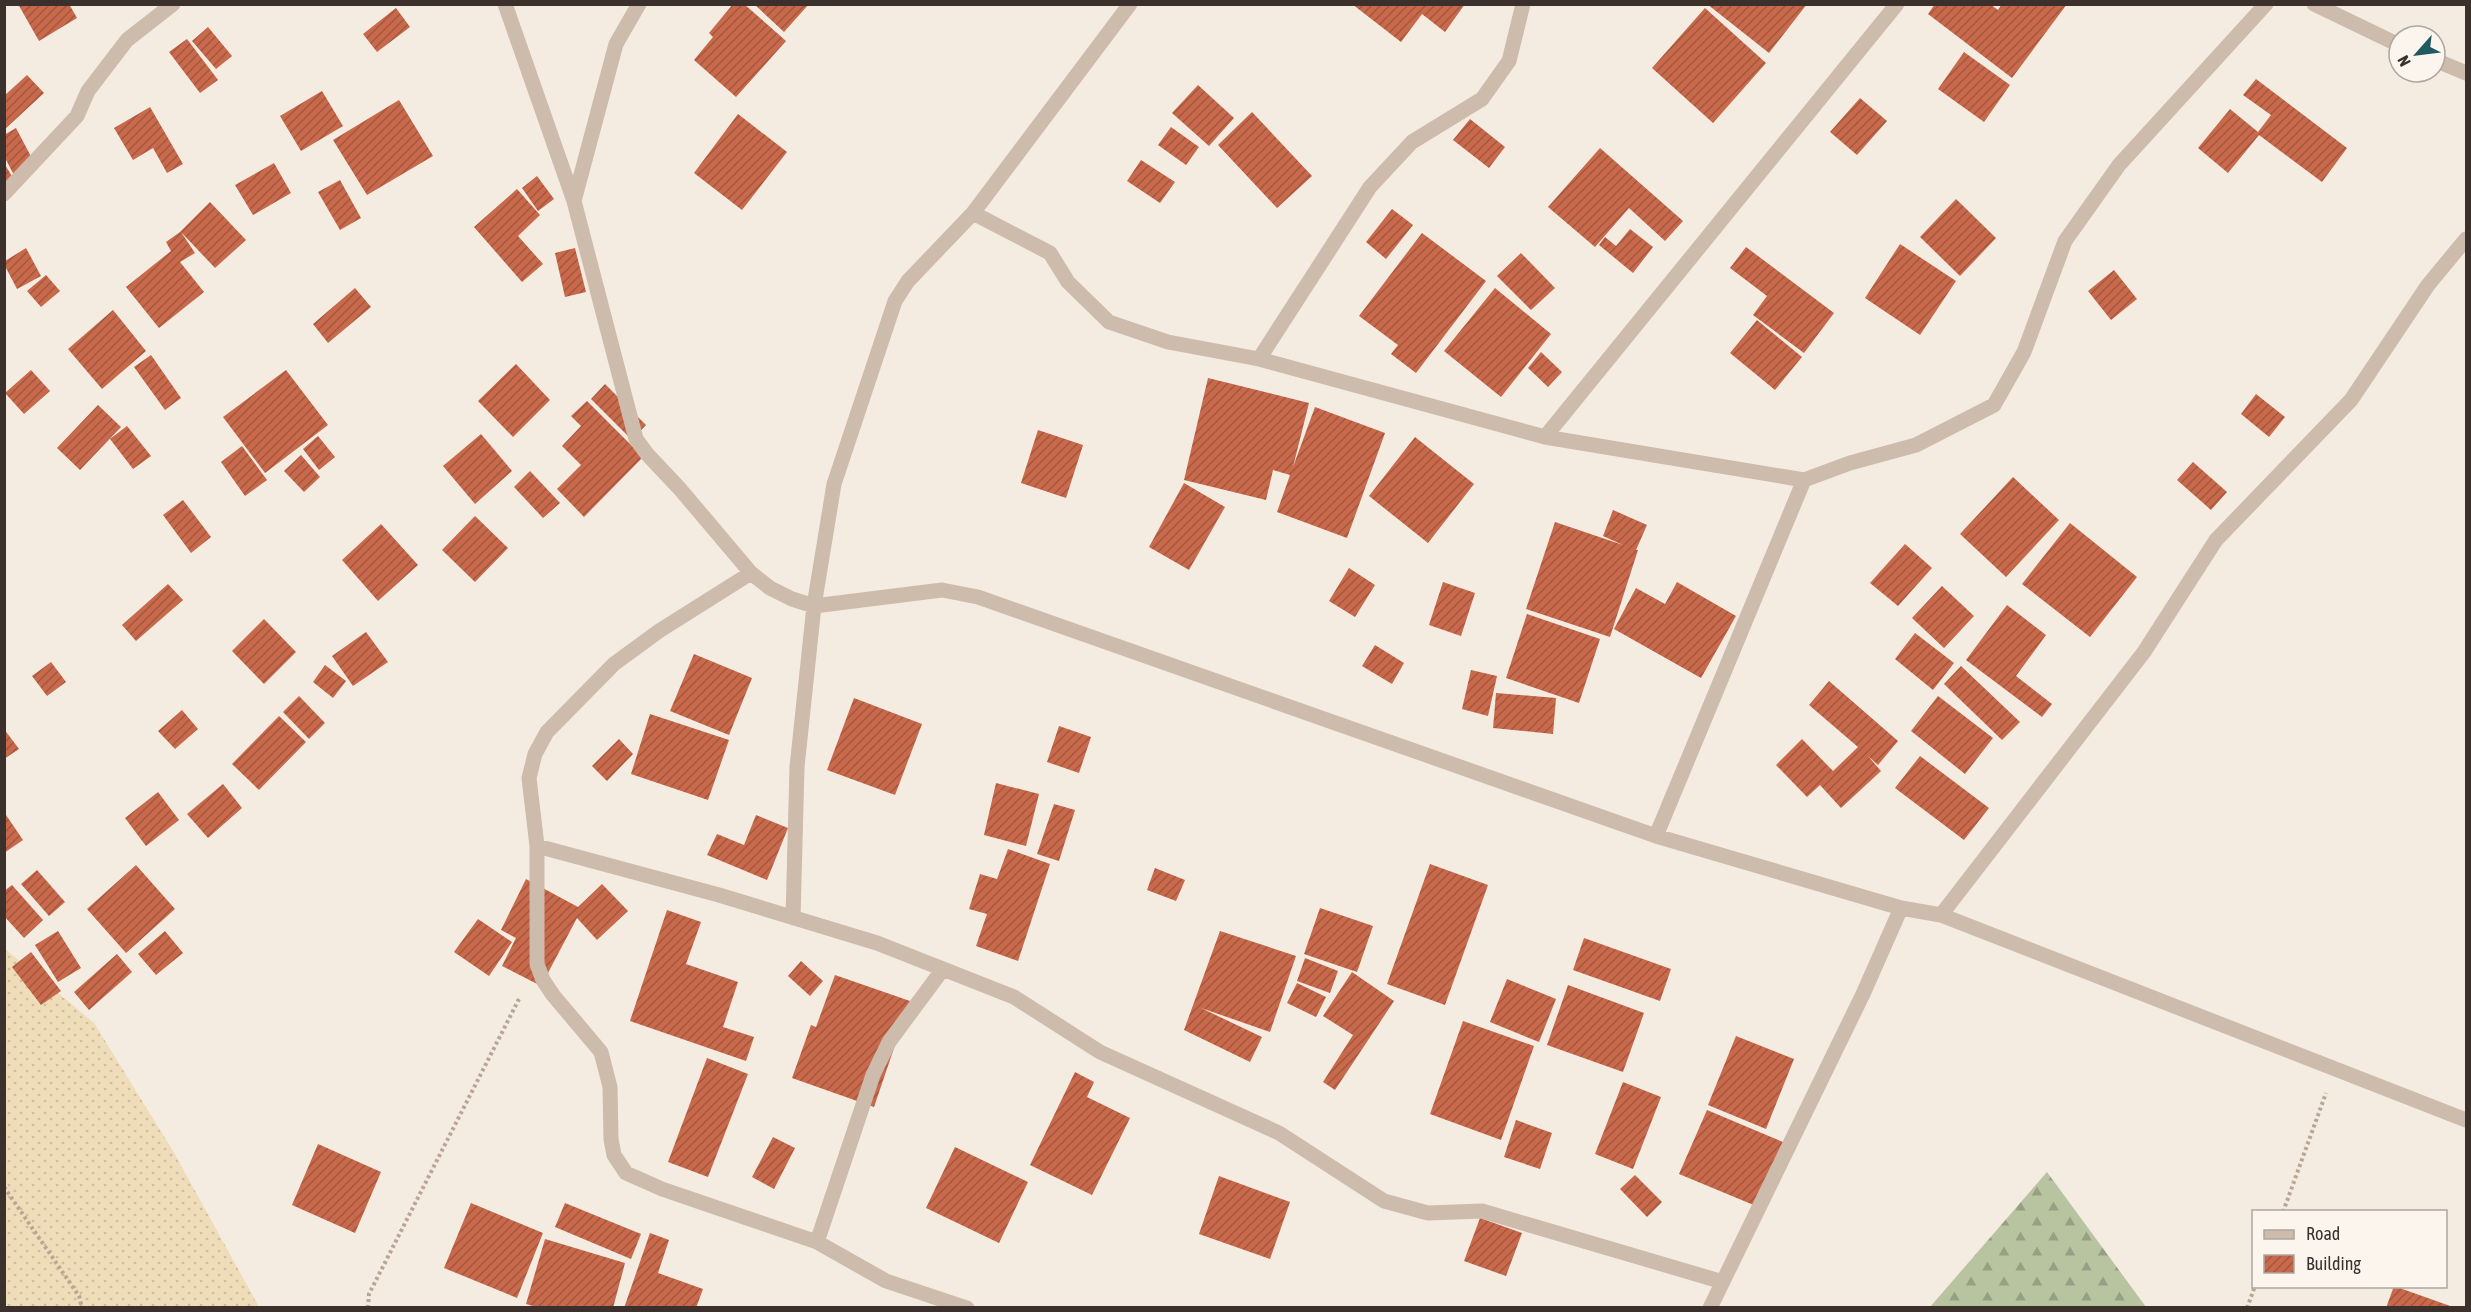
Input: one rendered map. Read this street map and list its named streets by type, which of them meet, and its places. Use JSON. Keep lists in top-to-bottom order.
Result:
{
  "legend": ["Road", "Building"],
  "north": "bottom left"
}
